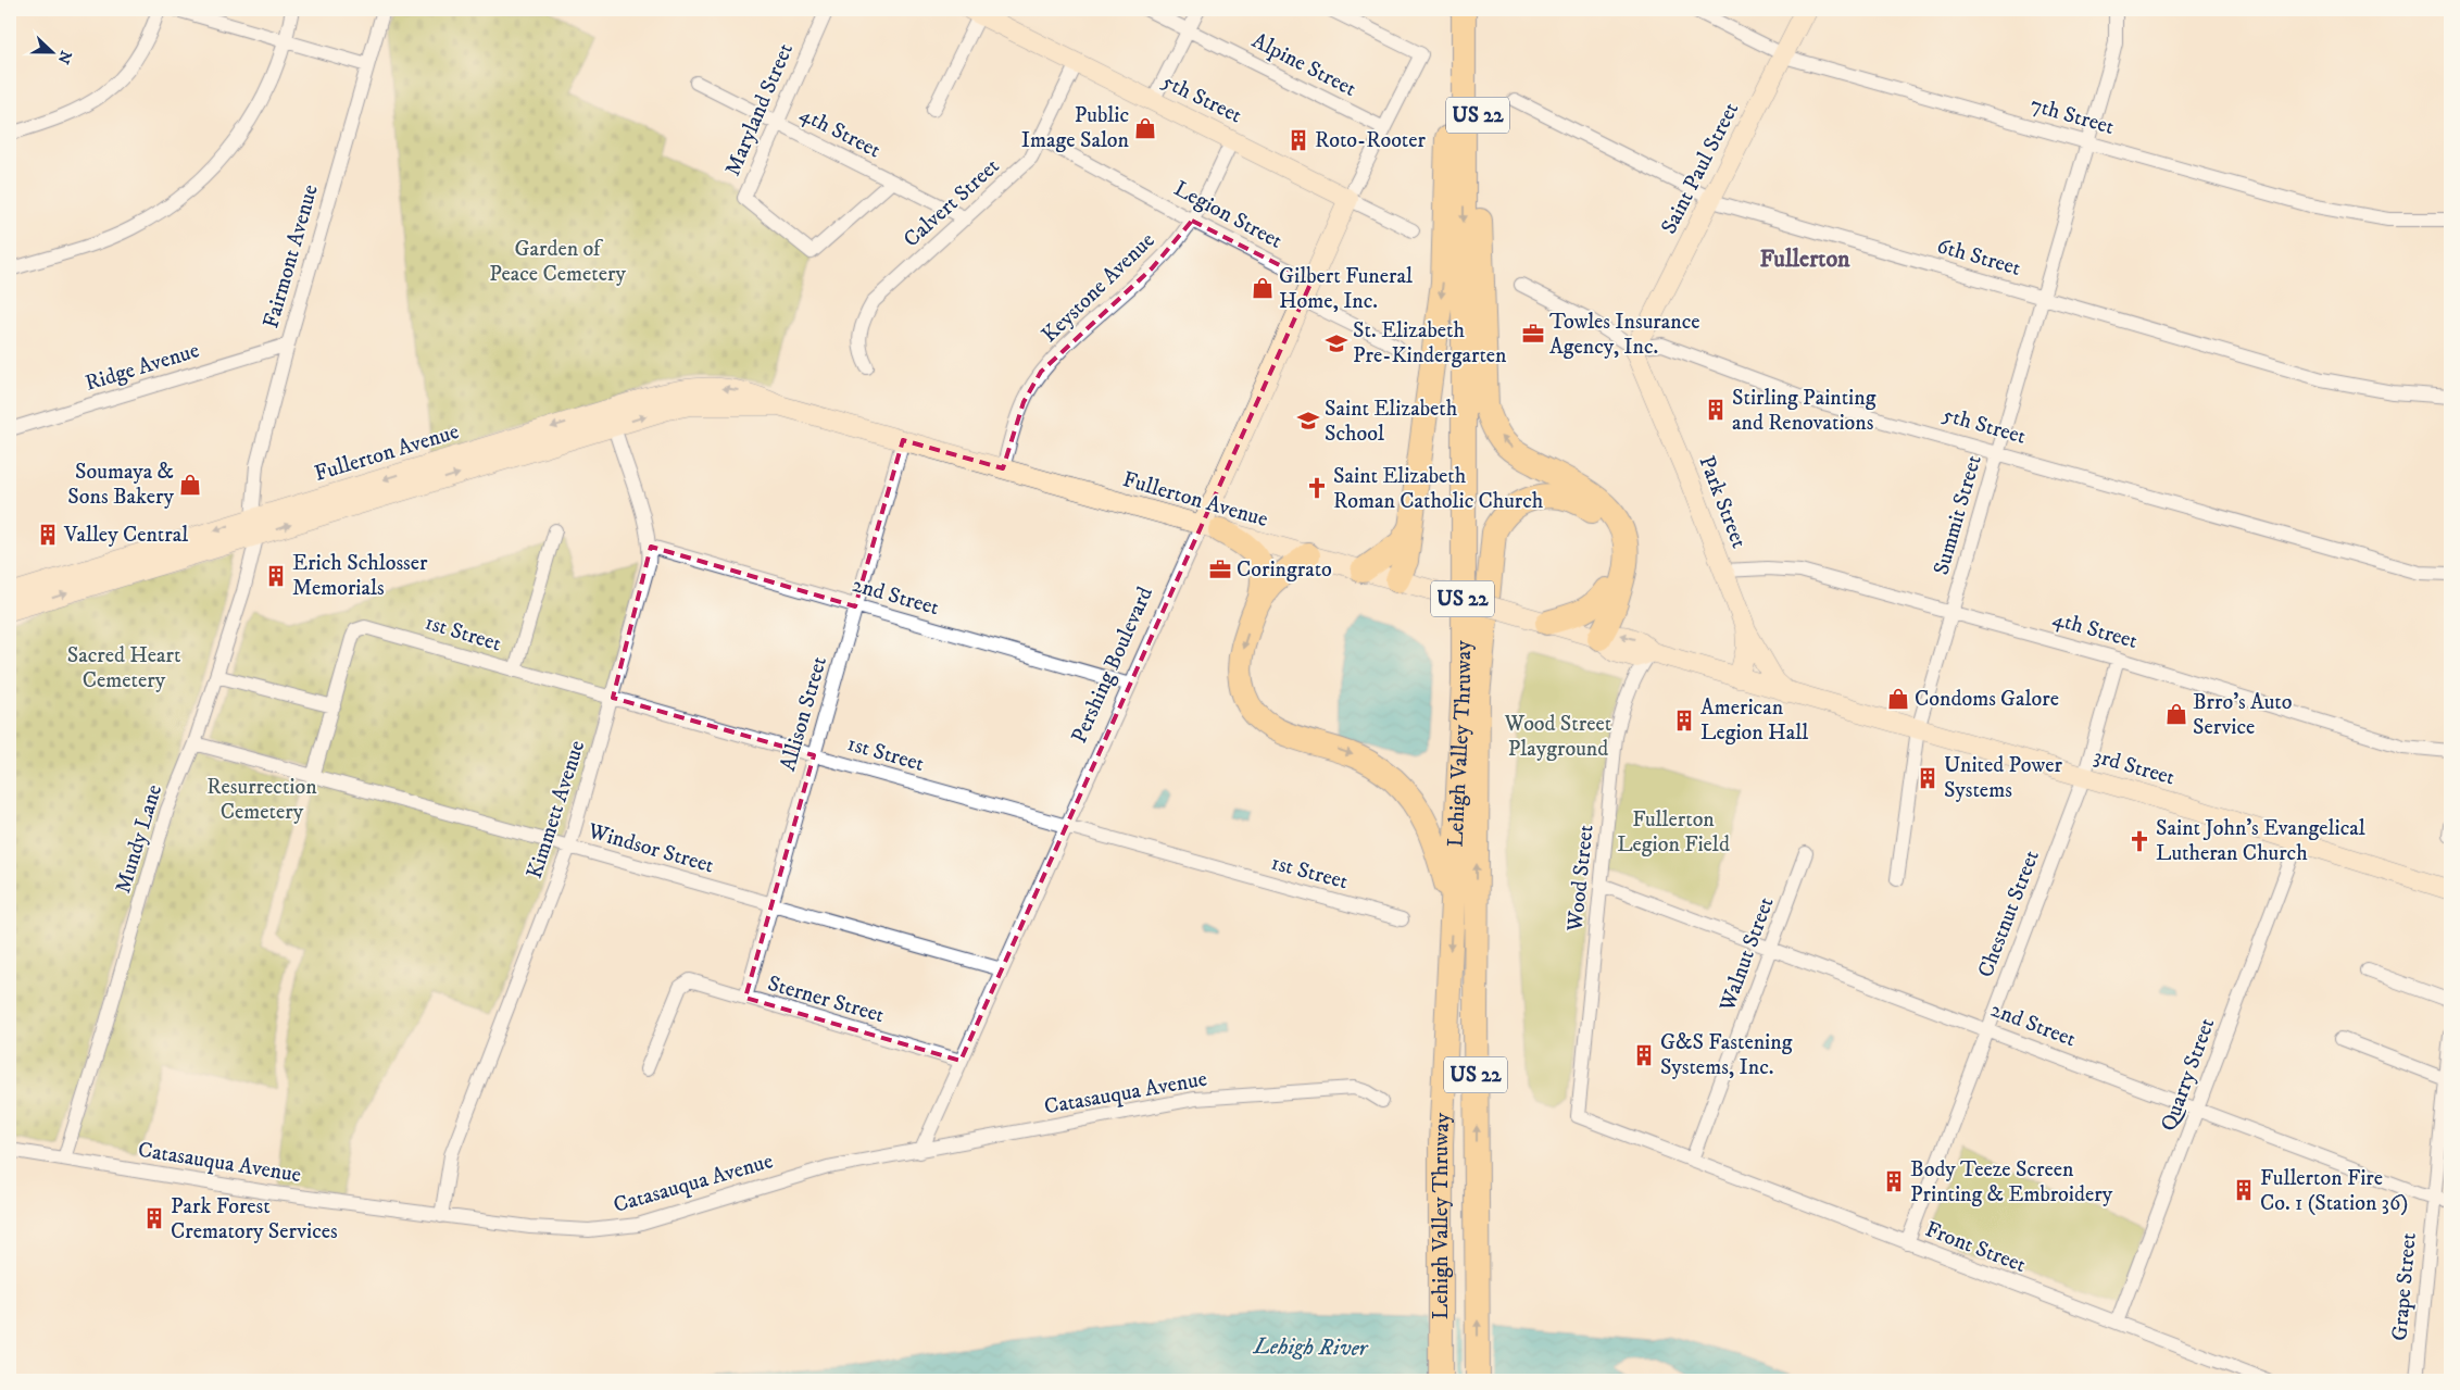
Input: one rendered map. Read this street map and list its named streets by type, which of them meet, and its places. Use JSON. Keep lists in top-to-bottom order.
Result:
{
  "streets": {
    "highway": ["US 22", "Lehigh Valley Thruway"],
    "main road": [
      "5th Street",
      "Saint Paul Street",
      "Fullerton Avenue",
      "Park Street",
      "Pershing Boulevard",
      "3rd Street"
    ],
    "street": [
      "Alpine Street",
      "Maryland Street",
      "7th Street",
      "4th Street",
      "Calvert Street",
      "Legion Street",
      "Fairmont Avenue",
      "6th Street",
      "Keystone Avenue",
      "Ridge Avenue",
      "Summit Street",
      "2nd Street",
      "1st Street",
      "Allison Street",
      "Kimmett Avenue",
      "Mundy Lane",
      "Windsor Street",
      "Wood Street",
      "Chestnut Street",
      "Walnut Street",
      "Sterner Street",
      "Quarry Street",
      "Catasauqua Avenue",
      "Front Street",
      "Grape Street"
    ]
  },
  "crossings": [
    ["5th Street", "Saint Paul Street"],
    ["5th Street", "Calvert Street"],
    ["5th Street", "Keystone Avenue"],
    ["5th Street", "Park Street"],
    ["5th Street", "Summit Street"],
    ["5th Street", "Pershing Boulevard"],
    ["Maryland Street", "4th Street"],
    ["7th Street", "Saint Paul Street"],
    ["7th Street", "Summit Street"],
    ["4th Street", "Calvert Street"],
    ["4th Street", "Park Street"],
    ["4th Street", "Summit Street"],
    ["4th Street", "Chestnut Street"],
    ["Saint Paul Street", "6th Street"],
    ["Saint Paul Street", "Park Street"],
    ["Calvert Street", "Legion Street"],
    ["Legion Street", "Keystone Avenue"],
    ["Legion Street", "Pershing Boulevard"],
    ["Fairmont Avenue", "Ridge Avenue"],
    ["Fairmont Avenue", "Fullerton Avenue"],
    ["Fairmont Avenue", "Mundy Lane"],
    ["6th Street", "Summit Street"],
    ["Keystone Avenue", "Fullerton Avenue"],
    ["Fullerton Avenue", "Park Street"],
    ["Fullerton Avenue", "Pershing Boulevard"],
    ["Fullerton Avenue", "Allison Street"],
    ["Fullerton Avenue", "3rd Street"],
    ["Fullerton Avenue", "Kimmett Avenue"],
    ["Fullerton Avenue", "Mundy Lane"],
    ["Fullerton Avenue", "Wood Street"],
    ["Park Street", "3rd Street"],
    ["Summit Street", "3rd Street"],
    ["2nd Street", "Pershing Boulevard"],
    ["2nd Street", "Allison Street"],
    ["2nd Street", "Kimmett Avenue"],
    ["2nd Street", "Wood Street"],
    ["2nd Street", "Chestnut Street"],
    ["2nd Street", "Walnut Street"],
    ["2nd Street", "Quarry Street"],
    ["2nd Street", "Grape Street"],
    ["1st Street", "Pershing Boulevard"],
    ["1st Street", "Allison Street"],
    ["1st Street", "Kimmett Avenue"],
    ["Pershing Boulevard", "Windsor Street"],
    ["Pershing Boulevard", "Sterner Street"],
    ["Pershing Boulevard", "Catasauqua Avenue"],
    ["Allison Street", "Windsor Street"],
    ["Allison Street", "Sterner Street"],
    ["3rd Street", "Chestnut Street"],
    ["3rd Street", "Quarry Street"],
    ["Kimmett Avenue", "Windsor Street"],
    ["Kimmett Avenue", "Catasauqua Avenue"],
    ["Mundy Lane", "Windsor Street"],
    ["Mundy Lane", "Catasauqua Avenue"],
    ["Wood Street", "Front Street"],
    ["Chestnut Street", "Front Street"],
    ["Walnut Street", "Front Street"],
    ["Quarry Street", "Front Street"]
  ],
  "districts": ["Fullerton"],
  "water": ["Lehigh River"],
  "parks": [
    "Garden of Peace Cemetery",
    "Sacred Heart Cemetery",
    "Wood Street Playground",
    "Resurrection Cemetery",
    "Fullerton Legion Field"
  ],
  "places": {
    "shop": [
      "Public Image Salon",
      "Gilbert Funeral Home, Inc.",
      "Soumaya & Sons Bakery",
      "Condoms Galore",
      "Brro's Auto Service"
    ],
    "building": [
      "Roto-Rooter",
      "Stirling Painting and Renovations",
      "Valley Central",
      "Erich Schlosser Memorials",
      "American Legion Hall",
      "United Power Systems",
      "G&S Fastening Systems, Inc.",
      "Body Teeze Screen Printing & Embroidery",
      "Fullerton Fire Co. 1 (Station 36)",
      "Park Forest Crematory Services"
    ],
    "office": ["Towles Insurance Agency, Inc.", "Coringrato"],
    "school or university": ["St. Elizabeth Pre-Kindergarten", "Saint Elizabeth School"],
    "church": ["Saint Elizabeth Roman Catholic Church", "Saint John's Evangelical Lutheran Church"]
  },
  "north": "right"
}
